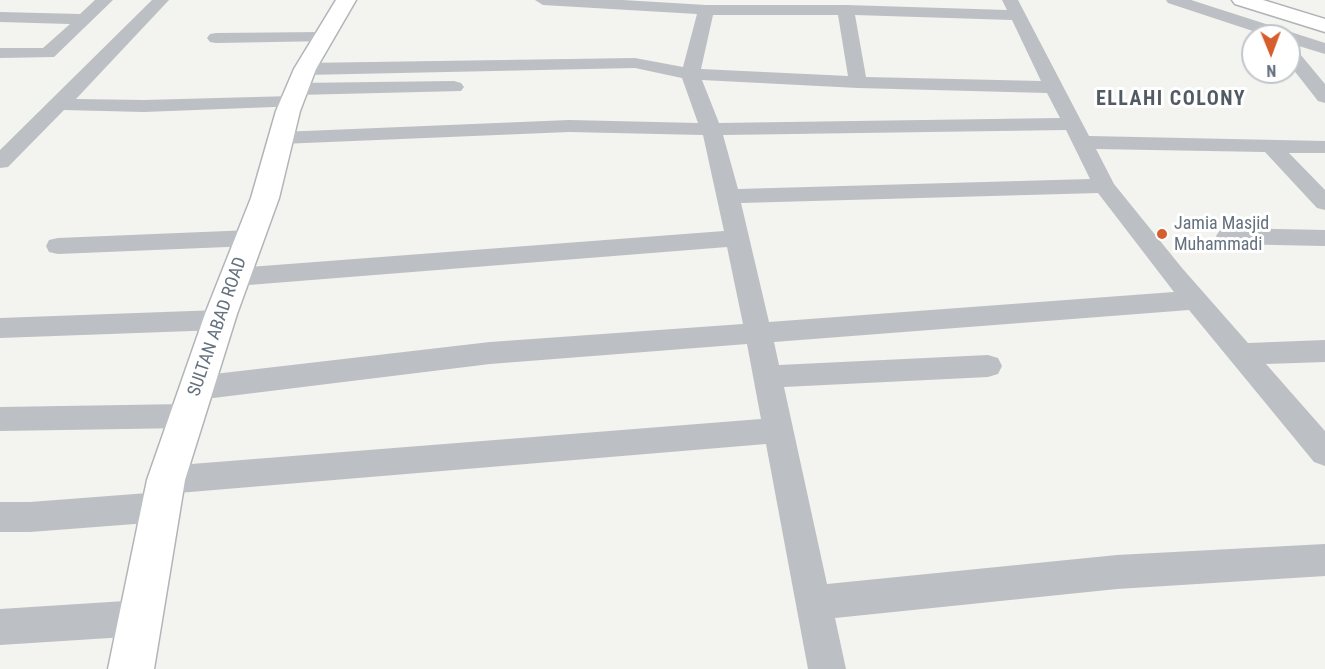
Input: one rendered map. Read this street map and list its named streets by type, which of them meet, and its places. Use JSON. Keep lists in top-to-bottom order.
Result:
{
  "streets": {
    "street": ["SULTAN ABAD ROAD"]
  },
  "districts": ["ELLAHI COLONY"],
  "places": ["Jamia Masjid Muhammadi"],
  "north": "bottom"
}
